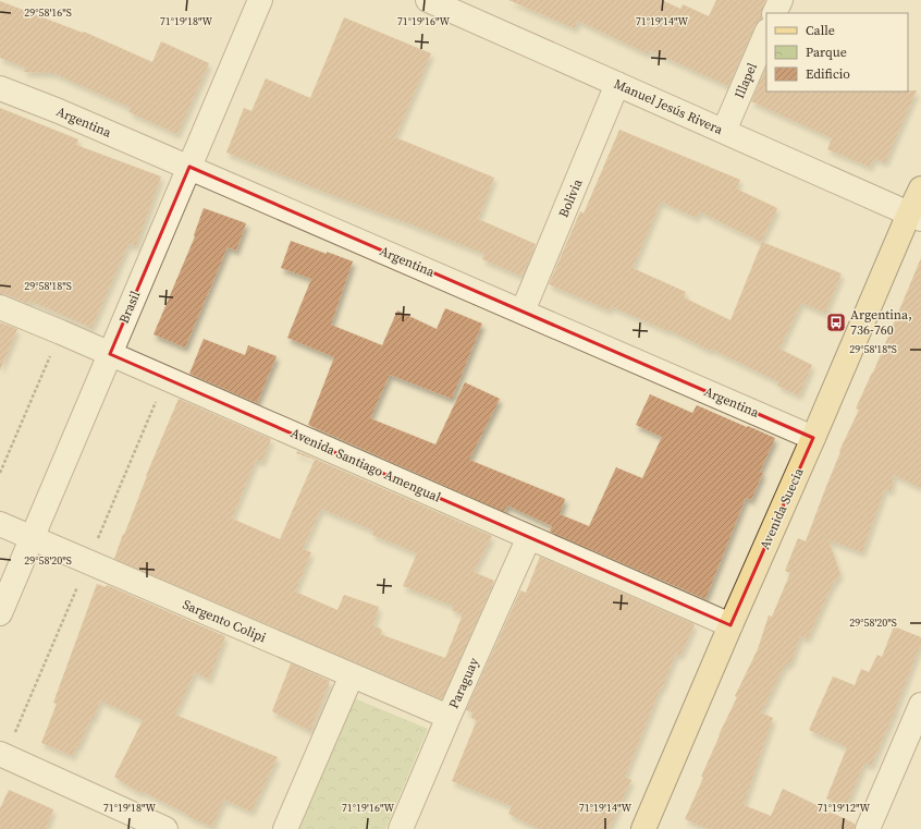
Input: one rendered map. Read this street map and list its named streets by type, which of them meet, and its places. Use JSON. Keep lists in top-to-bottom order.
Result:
{
  "streets": {
    "main road": ["Avenida Suecia"],
    "street": [
      "Illapel",
      "Manuel Jesús Rivera",
      "Argentina",
      "Bolivia",
      "Brasil",
      "Avenida Santiago Amengual",
      "Sargento Colipi",
      "Paraguay"
    ]
  },
  "crossings": [
    ["Illapel", "Manuel Jesús Rivera"],
    ["Manuel Jesús Rivera", "Bolivia"],
    ["Manuel Jesús Rivera", "Avenida Suecia"],
    ["Argentina", "Bolivia"],
    ["Argentina", "Brasil"],
    ["Argentina", "Avenida Suecia"],
    ["Brasil", "Avenida Santiago Amengual"],
    ["Brasil", "Sargento Colipi"],
    ["Avenida Santiago Amengual", "Avenida Suecia"],
    ["Avenida Santiago Amengual", "Paraguay"],
    ["Sargento Colipi", "Paraguay"]
  ],
  "places": {
    "bus stop": ["Argentina, 736-760"]
  },
  "legend": ["Calle", "Parque", "Edificio"],
  "coordinates": [
    "29°58'16\"S",
    "71°19'18\"W",
    "71°19'16\"W",
    "71°19'14\"W",
    "29°58'18\"S",
    "29°58'20\"S",
    "71°19'12\"W"
  ]
}
